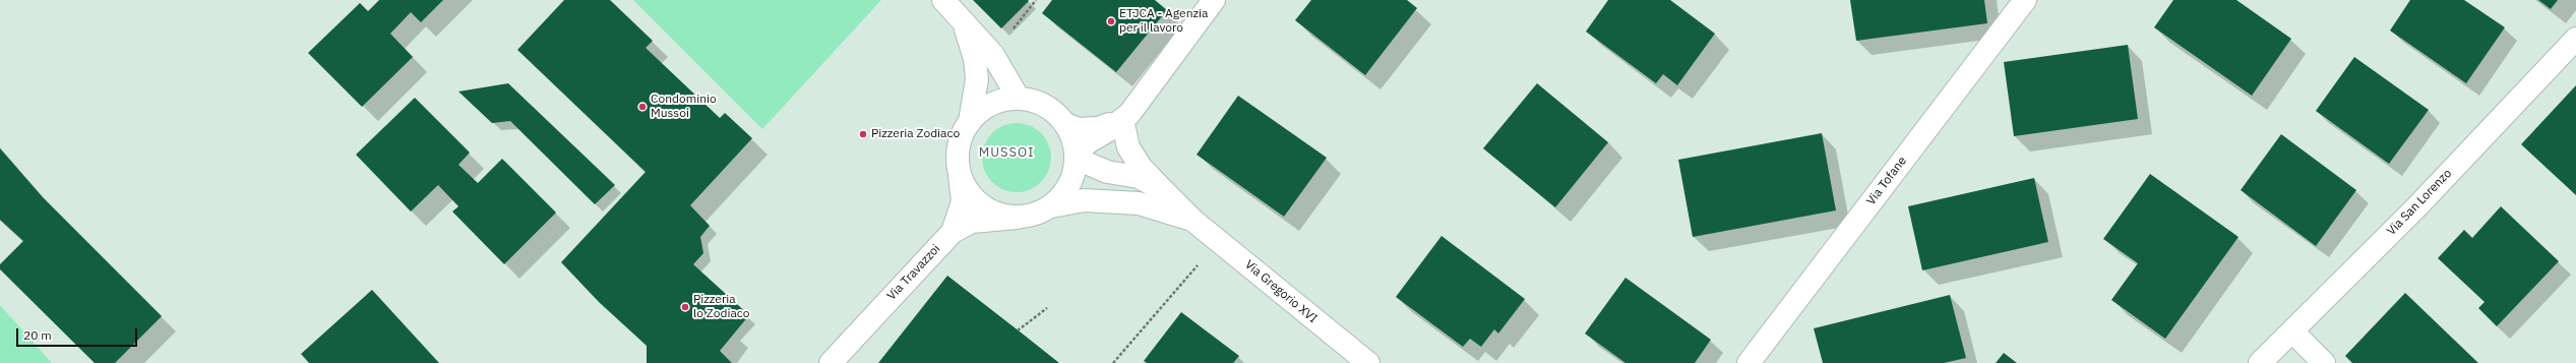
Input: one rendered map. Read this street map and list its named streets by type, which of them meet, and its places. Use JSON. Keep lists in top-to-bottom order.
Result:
{
  "streets": {
    "street": [
      "Via Tofane",
      "Via San Lorenzo",
      "Via Travazzoi",
      "Via Gregorio XVI"
    ]
  },
  "crossings": [
    ["Via Travazzoi", "Via Gregorio XVI"]
  ],
  "districts": ["MUSSOI"],
  "places": [
    "ETJCA - Agenzia per il lavoro",
    "Condominio Mussoi",
    "Pizzeria Zodiaco",
    "Pizzeria lo Zodiaco"
  ],
  "scale_bar": "20 m"
}
